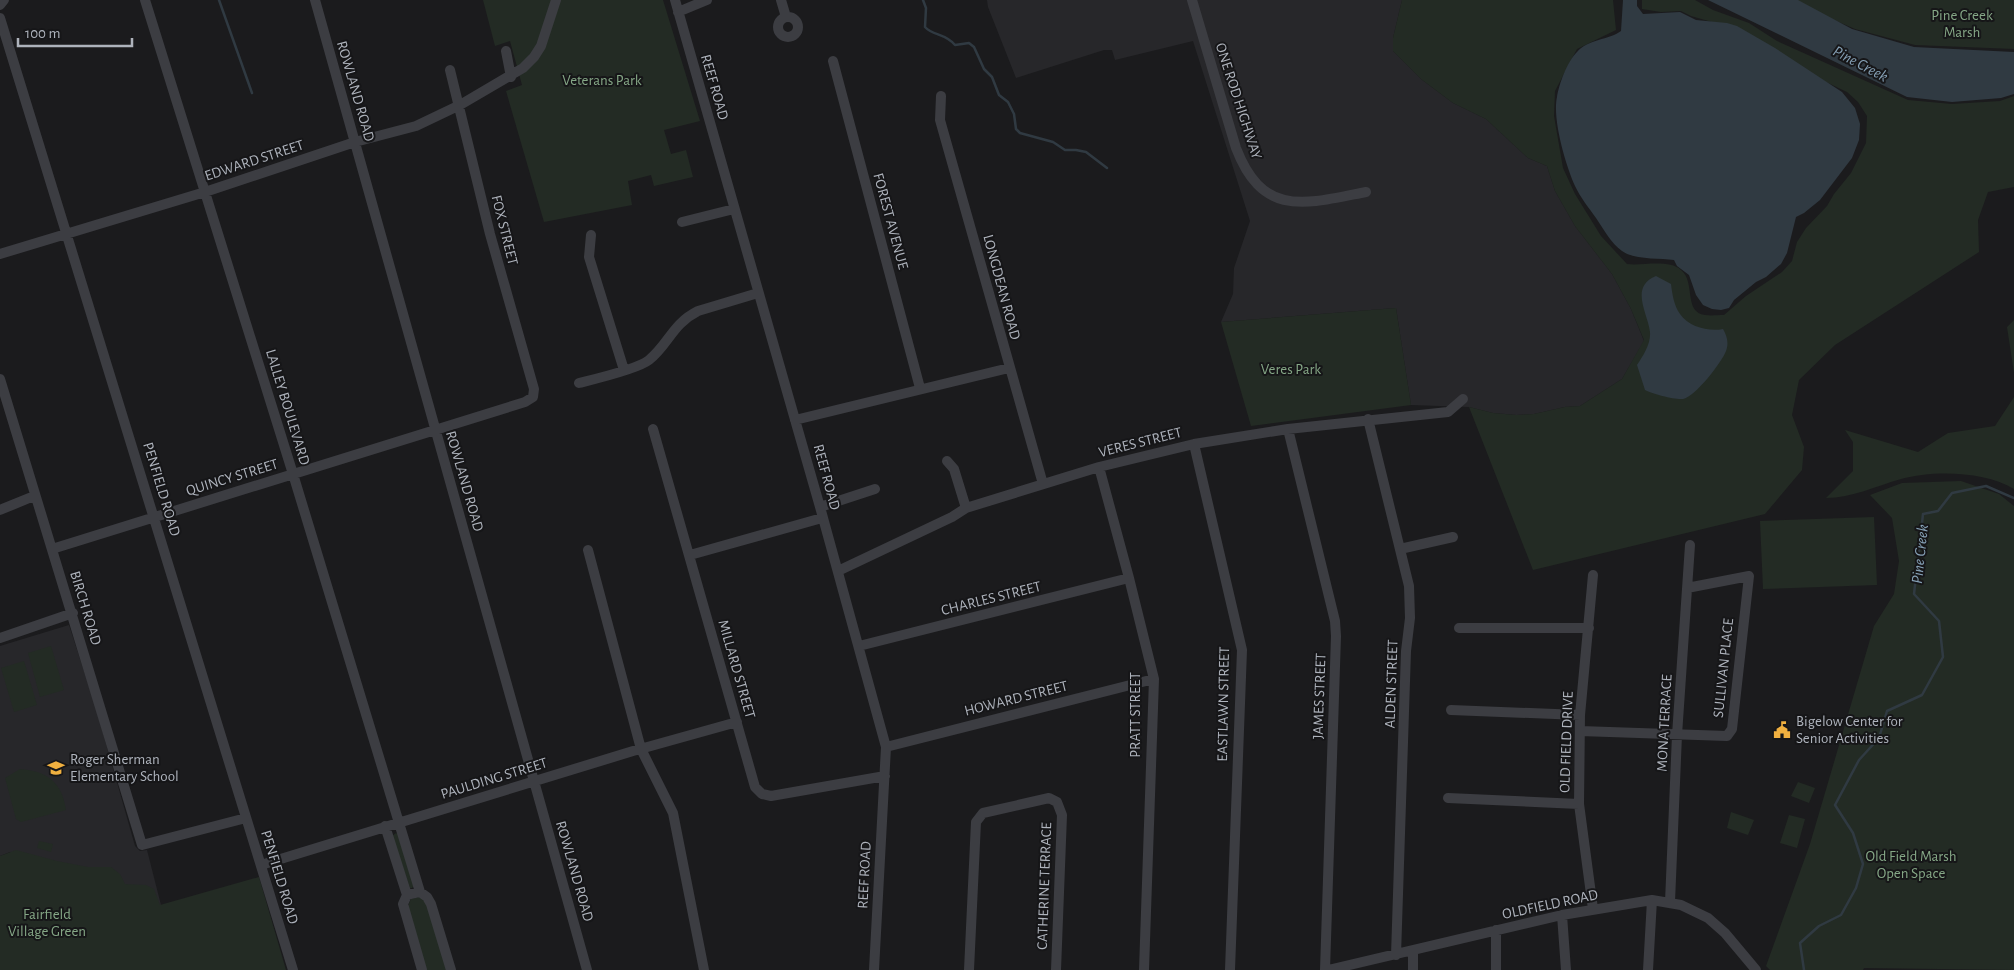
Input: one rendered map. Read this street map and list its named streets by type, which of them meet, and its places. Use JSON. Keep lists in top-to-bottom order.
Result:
{
  "streets": {
    "street": [
      "REEF ROAD",
      "ROWLAND ROAD",
      "ONE ROD HIGHWAY",
      "EDWARD STREET",
      "FOREST AVENUE",
      "FOX STREET",
      "LONGDEAN ROAD",
      "LALLEY BOULEVARD",
      "VERES STREET",
      "QUINCY STREET",
      "PENFIELD ROAD",
      "CHARLES STREET",
      "BIRCH ROAD",
      "SULLIVAN PLACE",
      "MILLARD STREET",
      "ALDEN STREET",
      "JAMES STREET",
      "HOWARD STREET",
      "EASTLAWN STREET",
      "PRATT STREET",
      "MONA TERRACE",
      "OLD FIELD DRIVE",
      "PAULDING STREET",
      "CATHERINE TERRACE",
      "OLDFIELD ROAD"
    ]
  },
  "crossings": [
    ["REEF ROAD", "VERES STREET"],
    ["REEF ROAD", "CHARLES STREET"],
    ["REEF ROAD", "MILLARD STREET"],
    ["REEF ROAD", "HOWARD STREET"],
    ["ROWLAND ROAD", "EDWARD STREET"],
    ["ROWLAND ROAD", "QUINCY STREET"],
    ["ROWLAND ROAD", "PAULDING STREET"],
    ["EDWARD STREET", "FOX STREET"],
    ["EDWARD STREET", "LALLEY BOULEVARD"],
    ["EDWARD STREET", "PENFIELD ROAD"],
    ["FOX STREET", "QUINCY STREET"],
    ["LONGDEAN ROAD", "VERES STREET"],
    ["LALLEY BOULEVARD", "QUINCY STREET"],
    ["LALLEY BOULEVARD", "PAULDING STREET"],
    ["VERES STREET", "ALDEN STREET"],
    ["VERES STREET", "JAMES STREET"],
    ["VERES STREET", "EASTLAWN STREET"],
    ["VERES STREET", "PRATT STREET"],
    ["QUINCY STREET", "PENFIELD ROAD"],
    ["QUINCY STREET", "BIRCH ROAD"],
    ["PENFIELD ROAD", "BIRCH ROAD"],
    ["PENFIELD ROAD", "PAULDING STREET"],
    ["CHARLES STREET", "PRATT STREET"],
    ["SULLIVAN PLACE", "MONA TERRACE"],
    ["SULLIVAN PLACE", "OLD FIELD DRIVE"],
    ["MILLARD STREET", "PAULDING STREET"],
    ["ALDEN STREET", "OLDFIELD ROAD"],
    ["JAMES STREET", "OLDFIELD ROAD"],
    ["HOWARD STREET", "PRATT STREET"],
    ["MONA TERRACE", "OLDFIELD ROAD"],
    ["OLD FIELD DRIVE", "OLDFIELD ROAD"]
  ],
  "water": ["Pine Creek"],
  "parks": [
    "Pine Creek Marsh",
    "Veterans Park",
    "Veres Park",
    "Old Field Marsh Open Space",
    "Fairfield Village Green"
  ],
  "places": {
    "public building": ["Bigelow Center for Senior Activities"],
    "school or university": ["Roger Sherman Elementary School"]
  },
  "scale_bar": "100 m"
}
